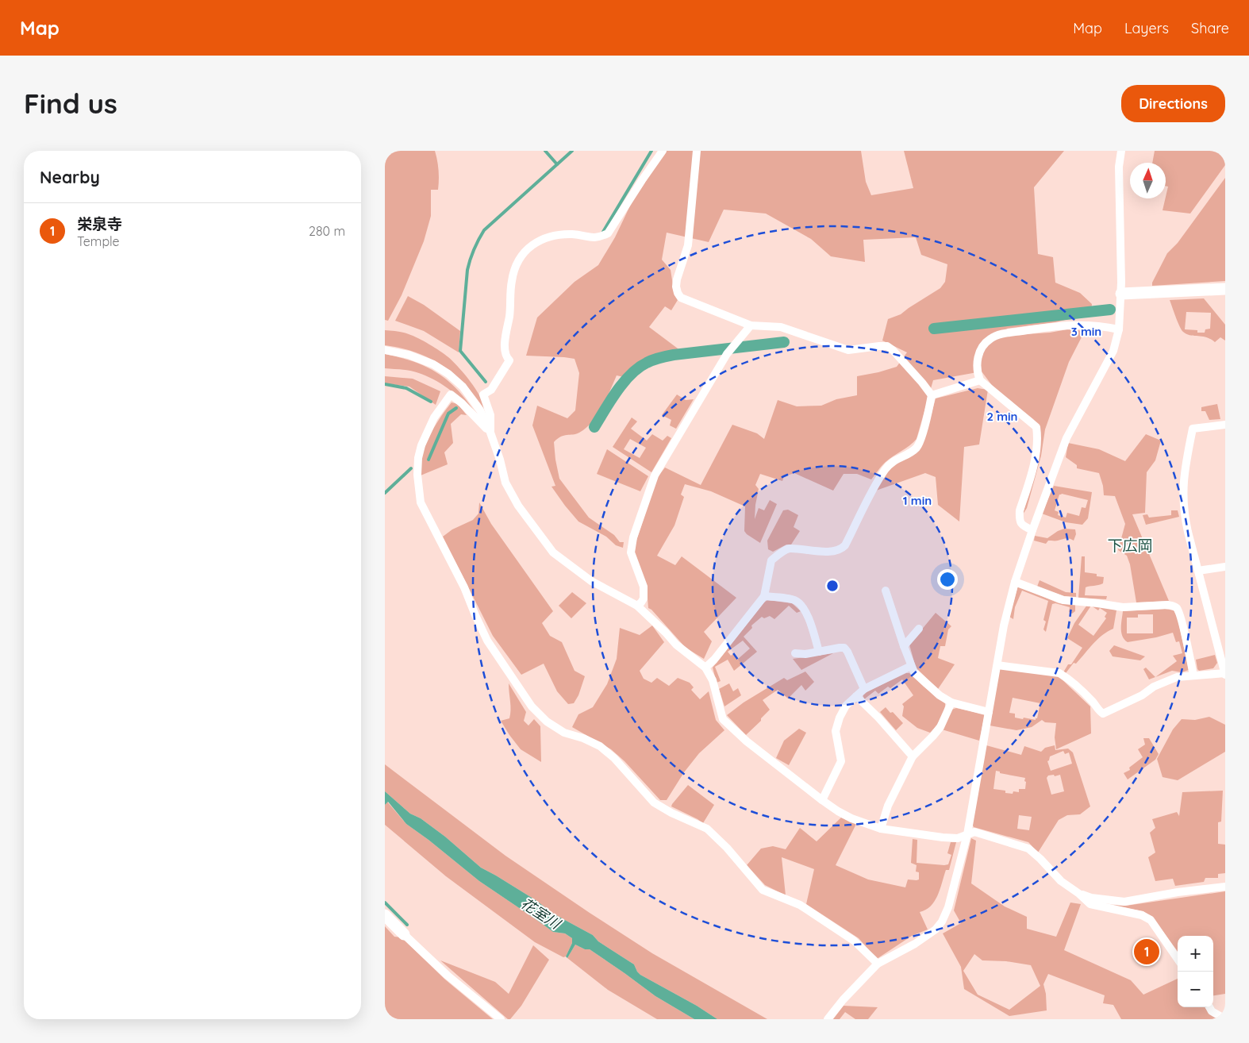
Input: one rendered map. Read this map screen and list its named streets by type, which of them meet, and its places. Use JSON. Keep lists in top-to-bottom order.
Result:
{
  "districts": ["下広岡"],
  "water": ["花室川"],
  "north": "top",
  "page": {
    "header": "Map",
    "nav": ["Map", "Layers", "Share"],
    "buttons": "Directions",
    "title": "Find us",
    "heading": "Nearby",
    "list": [
      {
        "mark": "1",
        "name": "栄泉寺",
        "note": "Temple",
        "value": "280 m"
      }
    ],
    "map_buttons": ["+", "−"],
    "pins": "1"
  },
  "rings": ["3 min", "2 min", "1 min"]
}
